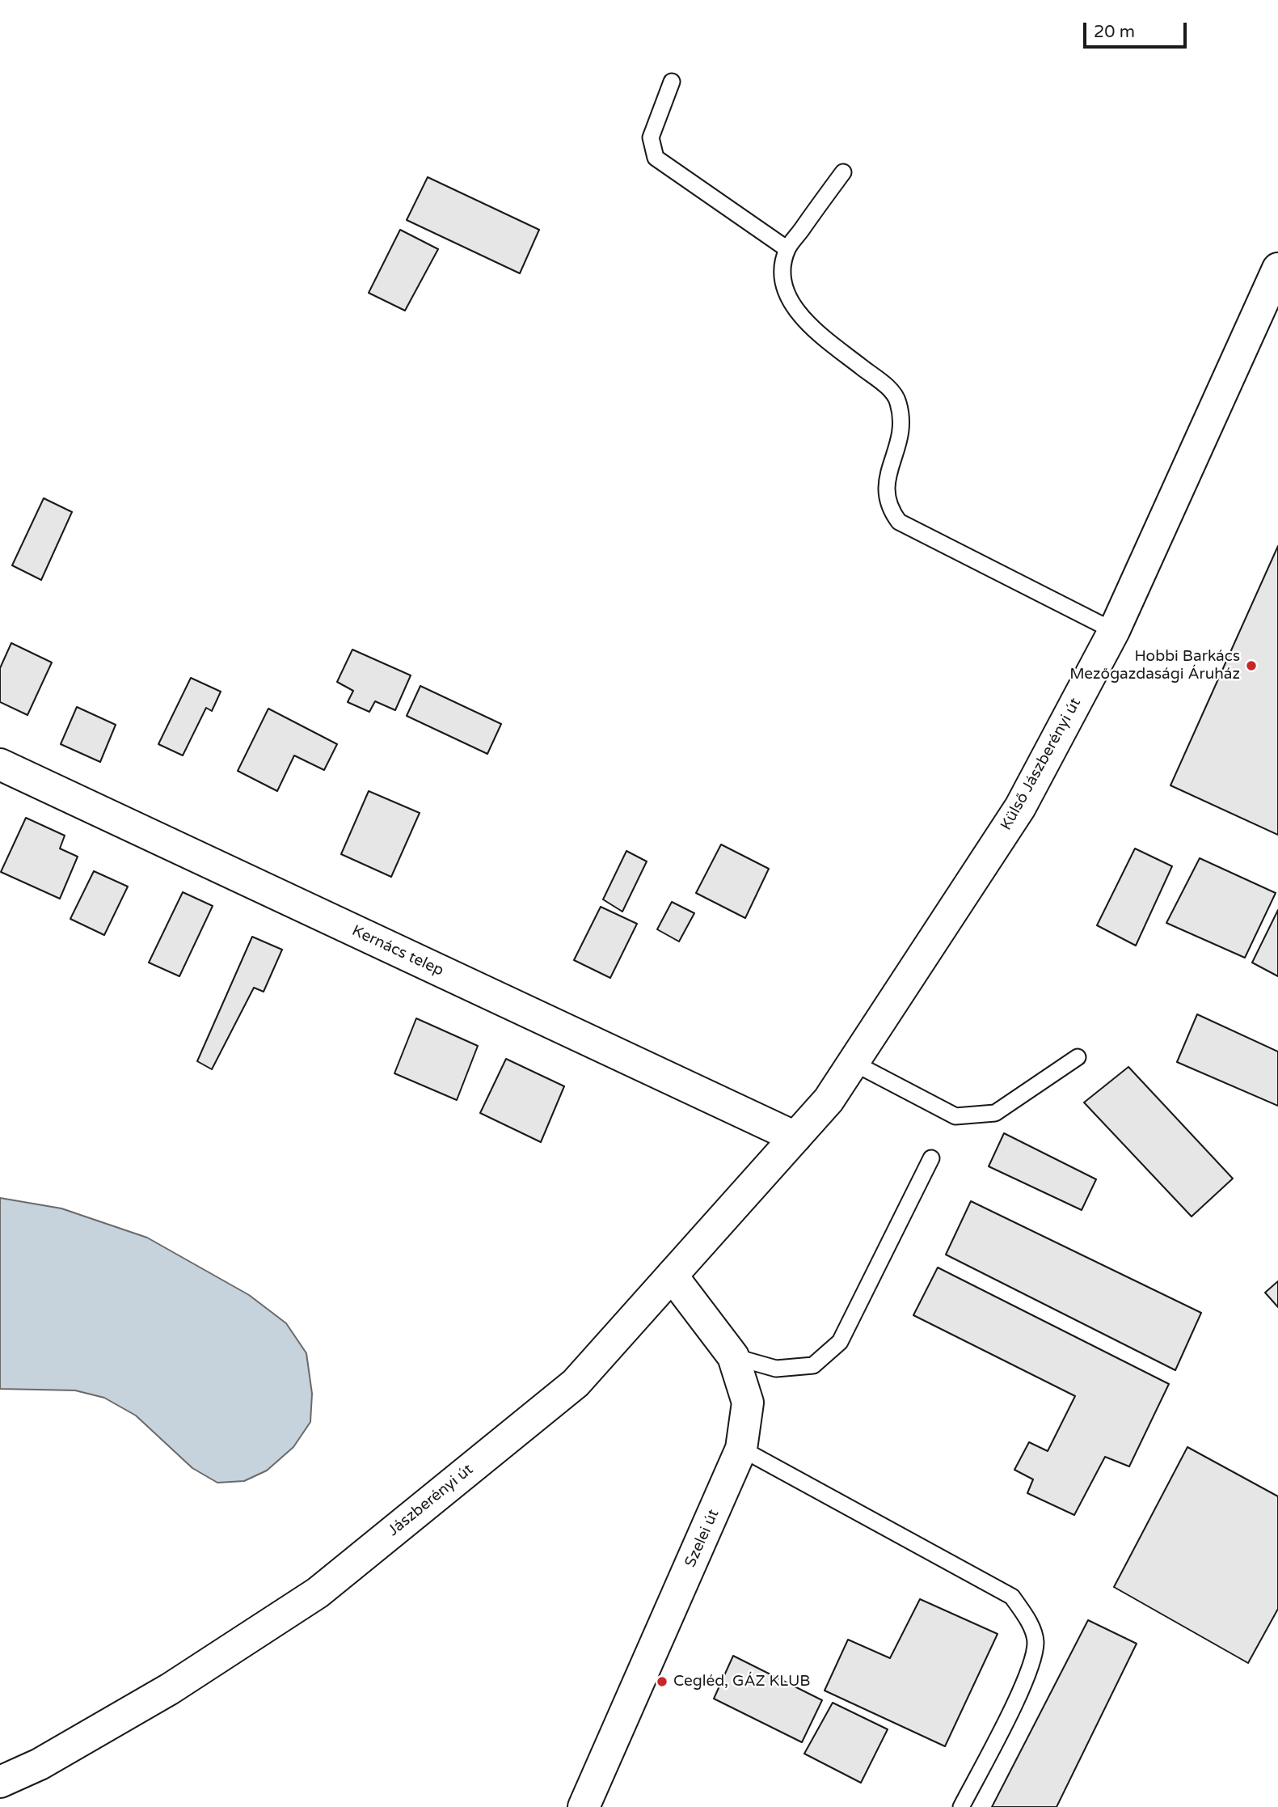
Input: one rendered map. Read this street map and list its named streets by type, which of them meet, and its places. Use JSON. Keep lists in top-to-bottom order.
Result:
{
  "streets": {
    "main road": [
      "Külső Jászberényi út",
      "Kernács telep",
      "Jászberényi út",
      "Szelei út"
    ]
  },
  "crossings": [
    ["Külső Jászberényi út", "Kernács telep"],
    ["Külső Jászberényi út", "Jászberényi út"],
    ["Kernács telep", "Jászberényi út"],
    ["Jászberényi út", "Szelei út"]
  ],
  "places": ["Hobbi Barkács Mezőgazdasági Áruház", "Cegléd, GÁZ KLUB"],
  "scale_bar": "20 m"
}
